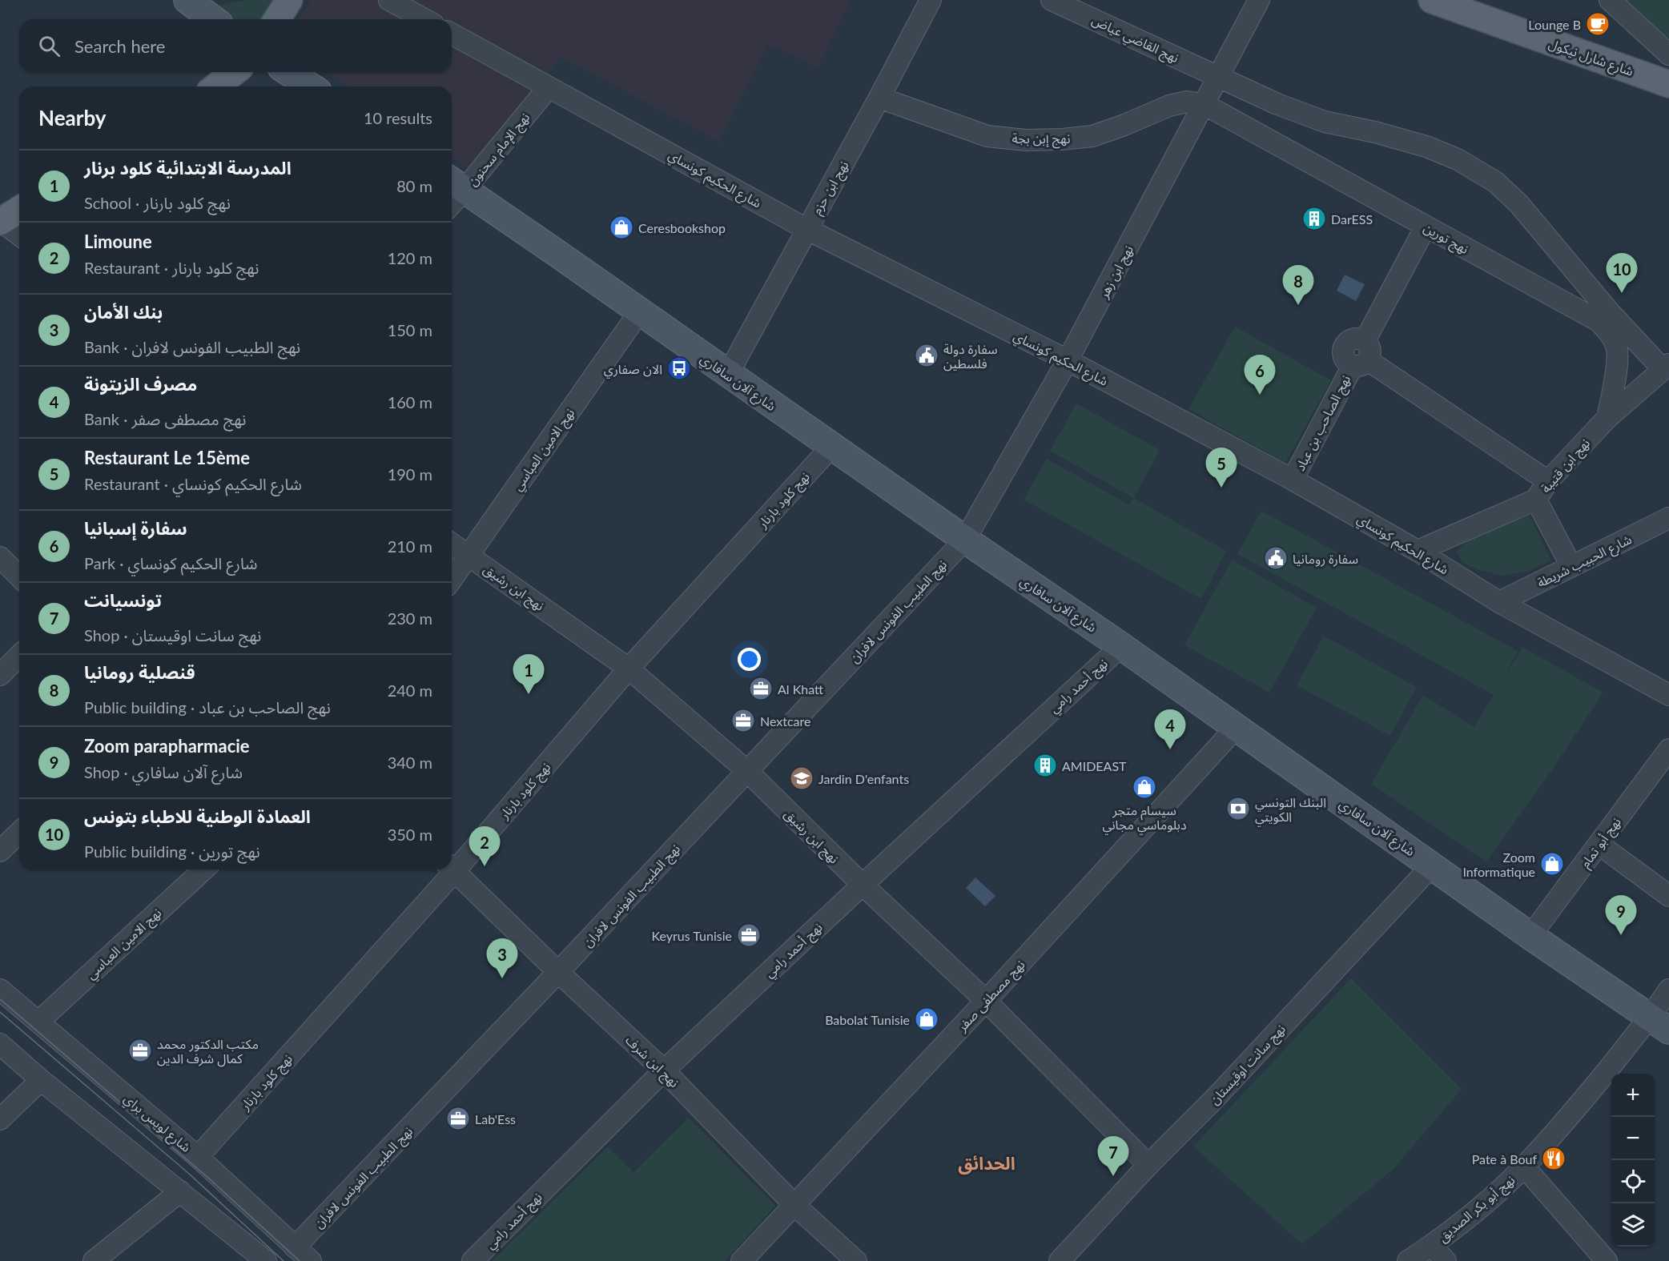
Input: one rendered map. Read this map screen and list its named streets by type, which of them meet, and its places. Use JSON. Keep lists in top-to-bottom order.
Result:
{
  "streets": {
    "main road": ["شارع شارل نيكول"],
    "street": [
      "نهج القاضي عياض",
      "نهج إبن بجة",
      "نهج الإمام سحنون",
      "شارع الحكيم كونساي",
      "نهج ابن حزم",
      "نهج تورين",
      "نهج ابن زهر",
      "شارع آلان سافاري",
      "نهج الصاحب بن عباد",
      "نهج الامين العباسي",
      "نهج ابن قتيبة",
      "نهج كلود بارنار",
      "شارع الحبيب شريطة",
      "نهج ابن رشيق",
      "نهج الطبيب الفونس لافران",
      "نهج أحمد رامي",
      "نهج أبو تمام",
      "نهج مصطفى صفر",
      "نهج ابن شرف",
      "نهج سانت اوقيستان",
      "شارع لويس براي",
      "نهج أبو بكر الصديق"
    ]
  },
  "crossings": [
    ["نهج القاضي عياض", "نهج تورين"],
    ["نهج القاضي عياض", "نهج ابن زهر"],
    ["نهج إبن بجة", "نهج ابن حزم"],
    ["نهج إبن بجة", "نهج تورين"],
    ["نهج إبن بجة", "نهج ابن زهر"],
    ["نهج الإمام سحنون", "شارع الحكيم كونساي"],
    ["نهج الإمام سحنون", "شارع آلان سافاري"],
    ["شارع الحكيم كونساي", "نهج ابن حزم"],
    ["شارع الحكيم كونساي", "نهج ابن زهر"],
    ["شارع الحكيم كونساي", "نهج الصاحب بن عباد"],
    ["شارع الحكيم كونساي", "نهج ابن قتيبة"],
    ["شارع الحكيم كونساي", "شارع الحبيب شريطة"],
    ["نهج ابن حزم", "شارع آلان سافاري"],
    ["نهج تورين", "نهج ابن زهر"],
    ["نهج تورين", "نهج الصاحب بن عباد"],
    ["نهج تورين", "نهج ابن قتيبة"],
    ["نهج ابن زهر", "شارع آلان سافاري"],
    ["نهج ابن زهر", "نهج الطبيب الفونس لافران"],
    ["شارع آلان سافاري", "نهج الامين العباسي"],
    ["شارع آلان سافاري", "نهج كلود بارنار"],
    ["شارع آلان سافاري", "نهج الطبيب الفونس لافران"],
    ["شارع آلان سافاري", "نهج أحمد رامي"],
    ["شارع آلان سافاري", "نهج أبو تمام"],
    ["شارع آلان سافاري", "نهج مصطفى صفر"],
    ["شارع آلان سافاري", "نهج سانت اوقيستان"],
    ["شارع آلان سافاري", "نهج أبو بكر الصديق"],
    ["نهج الامين العباسي", "نهج ابن رشيق"],
    ["نهج الامين العباسي", "شارع لويس براي"],
    ["نهج كلود بارنار", "نهج ابن رشيق"],
    ["نهج كلود بارنار", "شارع لويس براي"],
    ["نهج ابن رشيق", "نهج الطبيب الفونس لافران"],
    ["نهج ابن رشيق", "نهج أحمد رامي"],
    ["نهج ابن رشيق", "نهج مصطفى صفر"],
    ["نهج ابن رشيق", "نهج سانت اوقيستان"],
    ["نهج الطبيب الفونس لافران", "نهج ابن شرف"],
    ["نهج الطبيب الفونس لافران", "شارع لويس براي"],
    ["نهج أحمد رامي", "نهج ابن شرف"],
    ["نهج مصطفى صفر", "نهج ابن شرف"]
  ],
  "districts": ["الحدائق"],
  "places": {
    "cafe": ["Lounge B"],
    "building": ["DarESS", "AMIDEAST"],
    "shop": [
      "Ceresbookshop",
      "سيسام متجر دبلوماسي مجاني",
      "Zoom Informatique",
      "Babolat Tunisie"
    ],
    "public building": ["سفارة دولة فلسطين", "سفارة رومانيا"],
    "bus stop": ["الان صفاري"],
    "office": [
      "Al Khatt",
      "Nextcare",
      "Keyrus Tunisie",
      "مكتب الدكتور محمد كمال شرف الدين",
      "Lab'Ess"
    ],
    "school or university": ["Jardin D'enfants"],
    "bank": ["البنك التونسي الكويتي"],
    "restaurant": ["Pate à Bouf"]
  },
  "page": {
    "search": "Search here",
    "heading": ["Nearby", "10 results"],
    "list": [
      {
        "mark": "1",
        "name": "المدرسة الابتدائية كلود برنار",
        "note": "School · نهج كلود بارنار",
        "value": "80 m"
      },
      {
        "mark": "2",
        "name": "Limoune",
        "note": "Restaurant · نهج كلود بارنار",
        "value": "120 m"
      },
      {
        "mark": "3",
        "name": "بنك الأمان",
        "note": "Bank · نهج الطبيب الفونس لافران",
        "value": "150 m"
      },
      {
        "mark": "4",
        "name": "مصرف الزيتونة",
        "note": "Bank · نهج مصطفى صفر",
        "value": "160 m"
      },
      {
        "mark": "5",
        "name": "Restaurant Le 15ème",
        "note": "Restaurant · شارع الحكيم كونساي",
        "value": "190 m"
      },
      {
        "mark": "6",
        "name": "سفارة إسبانيا",
        "note": "Park · شارع الحكيم كونساي",
        "value": "210 m"
      },
      {
        "mark": "7",
        "name": "تونسيانت",
        "note": "Shop · نهج سانت اوقيستان",
        "value": "230 m"
      },
      {
        "mark": "8",
        "name": "قنصلية رومانيا",
        "note": "Public building · نهج الصاحب بن عباد",
        "value": "240 m"
      },
      {
        "mark": "9",
        "name": "Zoom parapharmacie",
        "note": "Shop · شارع آلان سافاري",
        "value": "340 m"
      },
      {
        "mark": "10",
        "name": "العمادة الوطنية للاطباء بتونس",
        "note": "Public building · نهج تورين",
        "value": "350 m"
      }
    ],
    "pins": [
      "10",
      "8",
      "6",
      "5",
      "1",
      "4",
      "2",
      "9",
      "3",
      "7"
    ],
    "map_buttons": ["+", "−"]
  }
}
